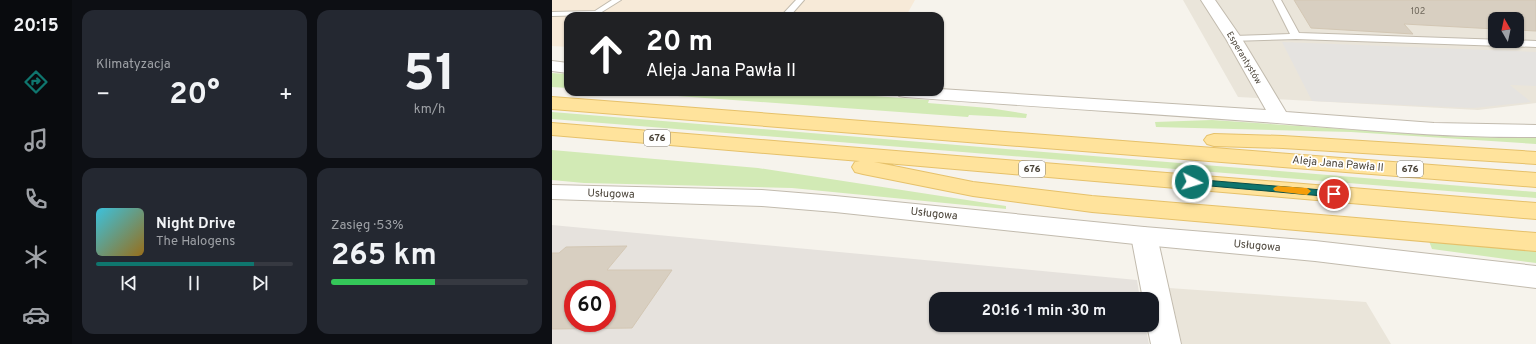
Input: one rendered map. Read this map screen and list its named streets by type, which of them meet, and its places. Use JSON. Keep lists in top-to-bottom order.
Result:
{
  "streets": {
    "main road": ["676", "Aleja Jana Pawła II"],
    "street": ["Esperantystów", "Usługowa"]
  },
  "crossings": [
    ["676", "Aleja Jana Pawła II"]
  ],
  "house_numbers": ["102"],
  "north": "top",
  "page": {
    "tabs": "20:15",
    "tile": [
      "Klimatyzacja",
      ["51", "km/h"],
      ["Zasięg · 53%", "265 km"]
    ],
    "turn": ["20 m", "Aleja Jana Pawła II"],
    "heat": ["−", "20°", "+"],
    "song": ["Night Drive", "The Halogens"],
    "limit": "60",
    "trip": "20:16 · 1 min · 30 m"
  }
}
